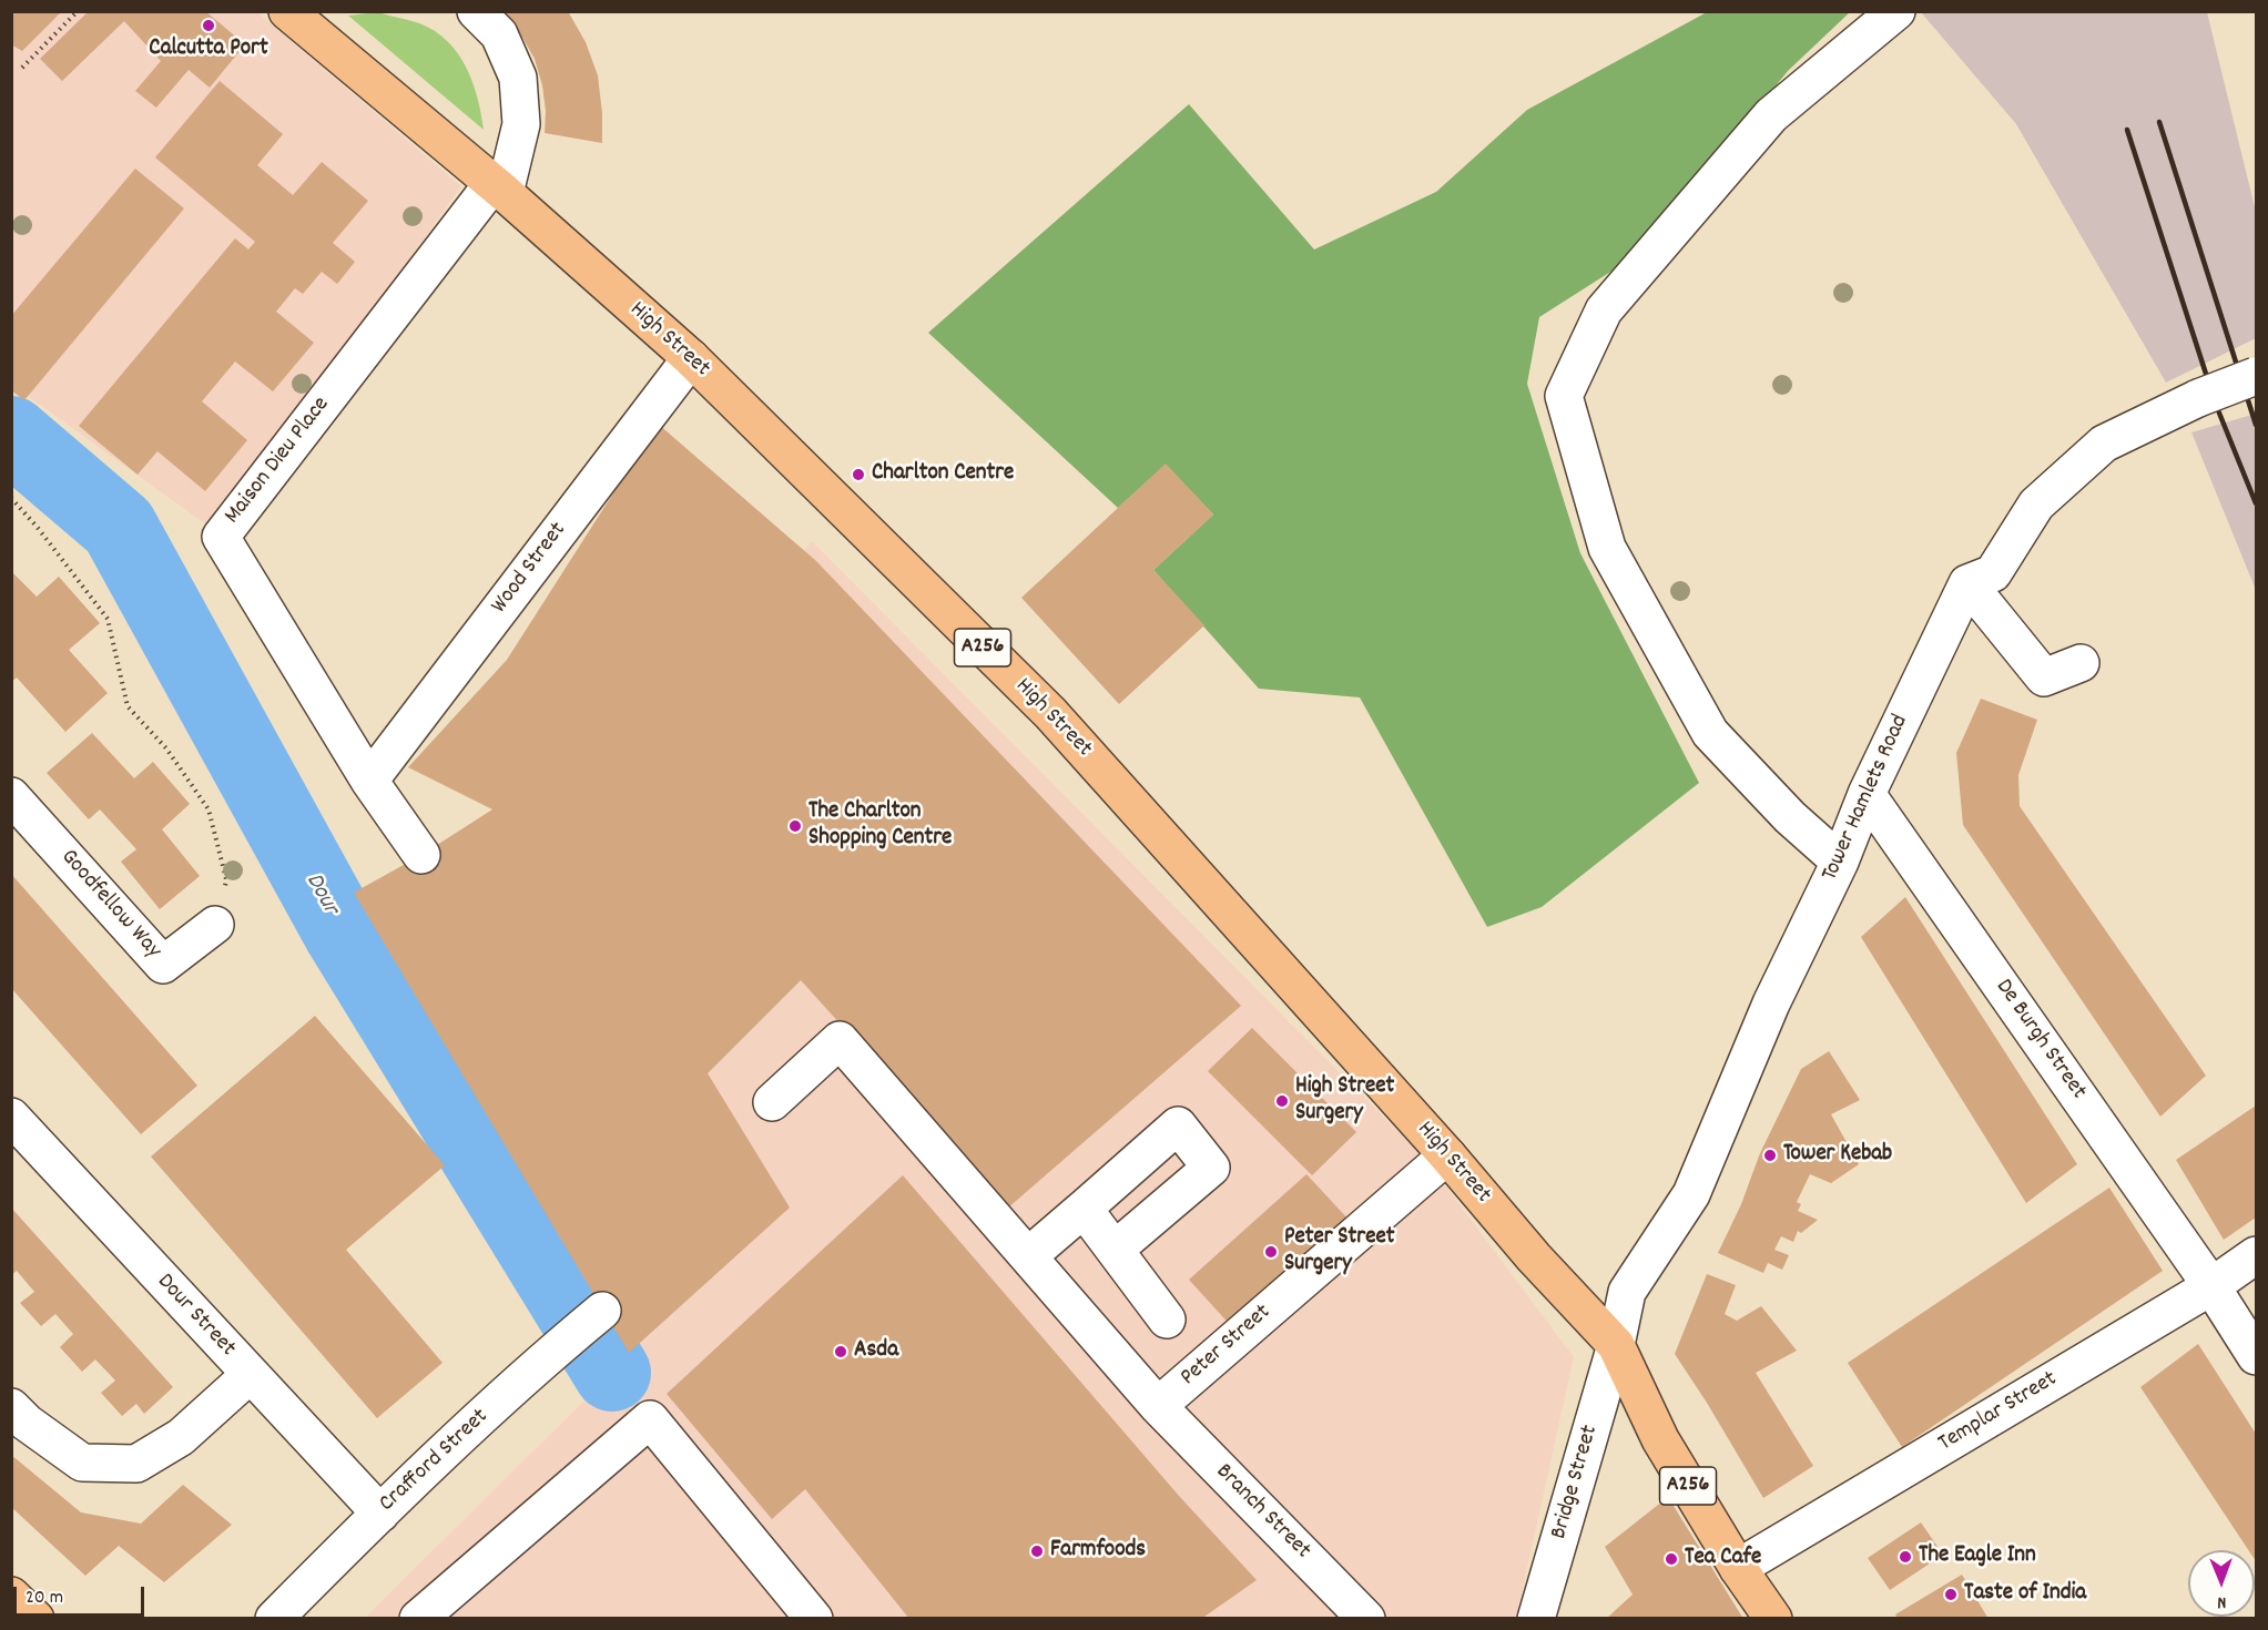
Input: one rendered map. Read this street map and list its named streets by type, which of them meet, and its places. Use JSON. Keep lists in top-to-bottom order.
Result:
{
  "streets": {
    "main road": ["High Street", "A256"],
    "street": [
      "Maison Dieu Place",
      "Wood Street",
      "Tower Hamlets Road",
      "Goodfellow Way",
      "De Burgh Street",
      "Dour Street",
      "Peter Street",
      "Templar Street",
      "Crafford Street",
      "Bridge Street",
      "Branch Street"
    ]
  },
  "crossings": [
    ["High Street", "Maison Dieu Place"],
    ["High Street", "Wood Street"],
    ["High Street", "A256"],
    ["High Street", "Tower Hamlets Road"],
    ["High Street", "Peter Street"],
    ["High Street", "Bridge Street"],
    ["Maison Dieu Place", "Wood Street"],
    ["A256", "Tower Hamlets Road"],
    ["A256", "Templar Street"],
    ["A256", "Bridge Street"],
    ["Tower Hamlets Road", "De Burgh Street"],
    ["Tower Hamlets Road", "Bridge Street"],
    ["De Burgh Street", "Templar Street"],
    ["Dour Street", "Crafford Street"],
    ["Peter Street", "Branch Street"]
  ],
  "water": ["Dour"],
  "places": [
    "Calcutta Port",
    "Charlton Centre",
    "The Charlton Shopping Centre",
    "High Street Surgery",
    "Tower Kebab",
    "Peter Street Surgery",
    "Asda",
    "Farmfoods",
    "The Eagle Inn",
    "Tea Cafe",
    "Taste of India"
  ],
  "scale_bar": "20 m",
  "north": "bottom"
}
